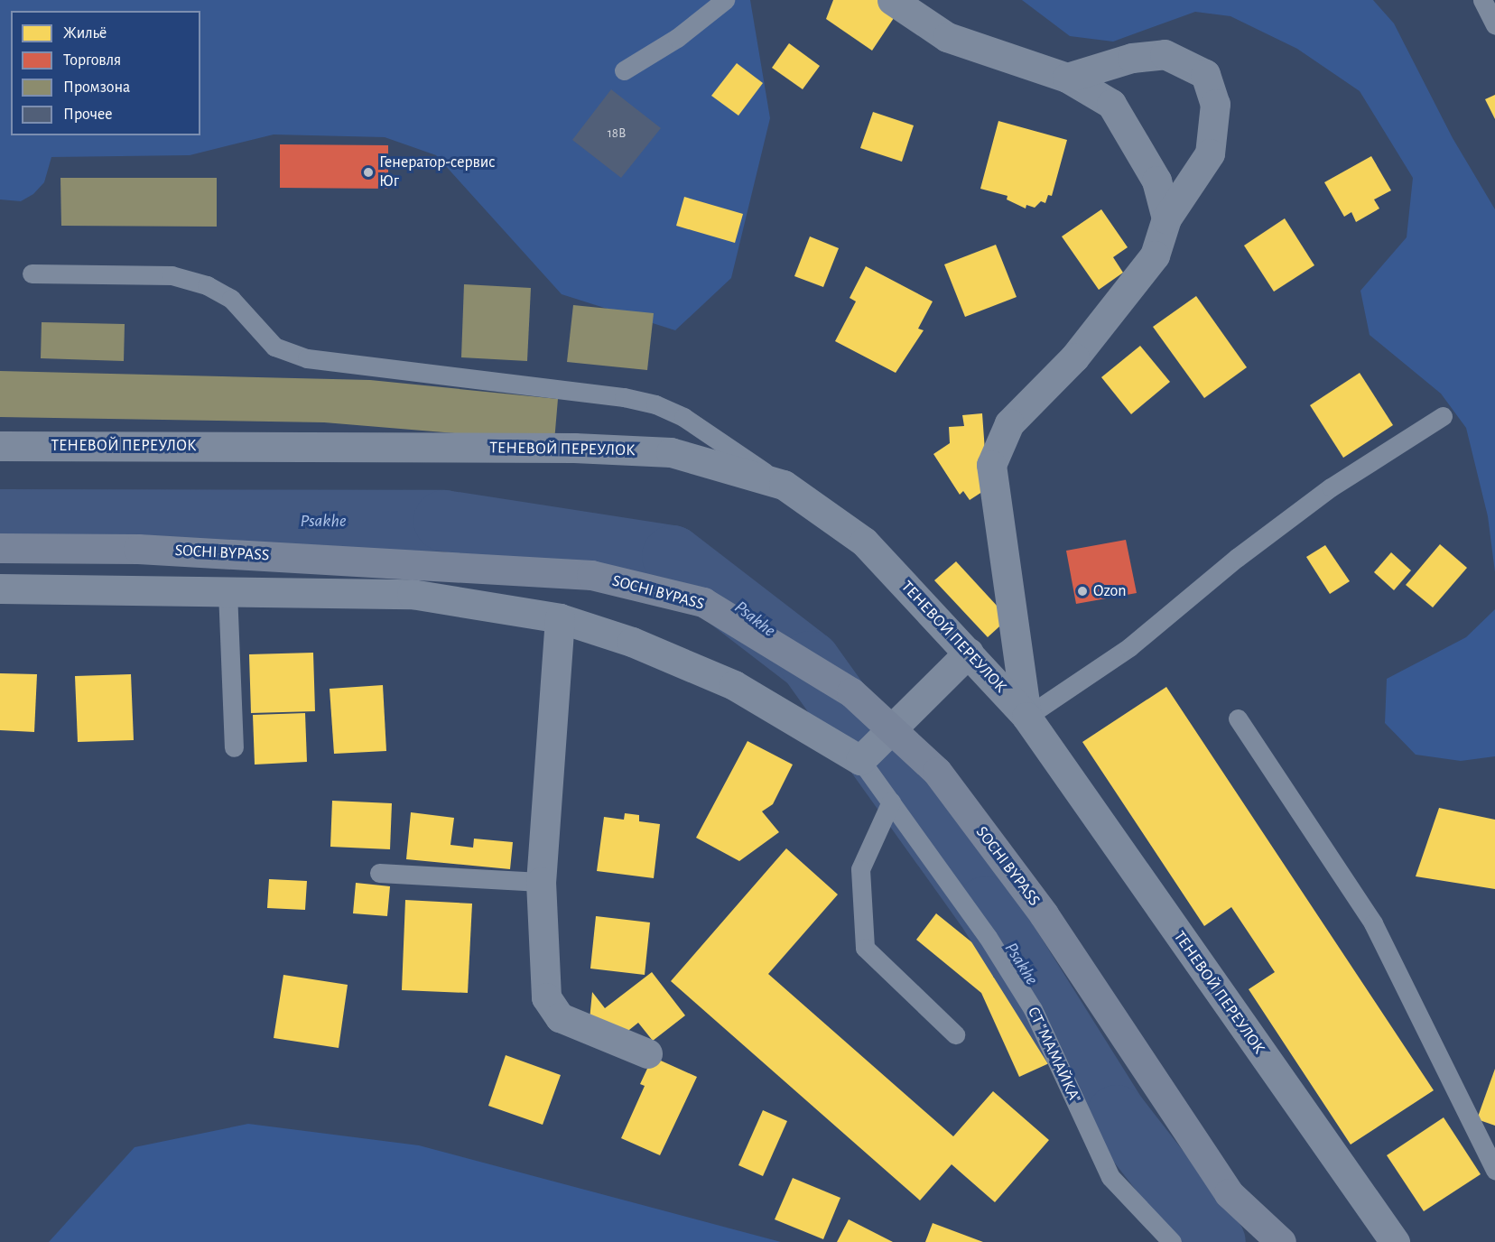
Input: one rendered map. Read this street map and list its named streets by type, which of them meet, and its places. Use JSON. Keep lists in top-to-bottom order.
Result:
{
  "streets": {
    "highway": ["SOCHI BYPASS"],
    "street": ["ТЕНЕВОЙ ПЕРЕУЛОК"],
    "lane": ["СТ \"МАМАЙКА\""]
  },
  "water": ["Psakhe"],
  "places": ["Генератор-сервис Юг", "Ozon"],
  "house_numbers": ["18В"],
  "legend": [
    "Жильё",
    "Торговля",
    "Промзона",
    "Прочее"
  ]
}
